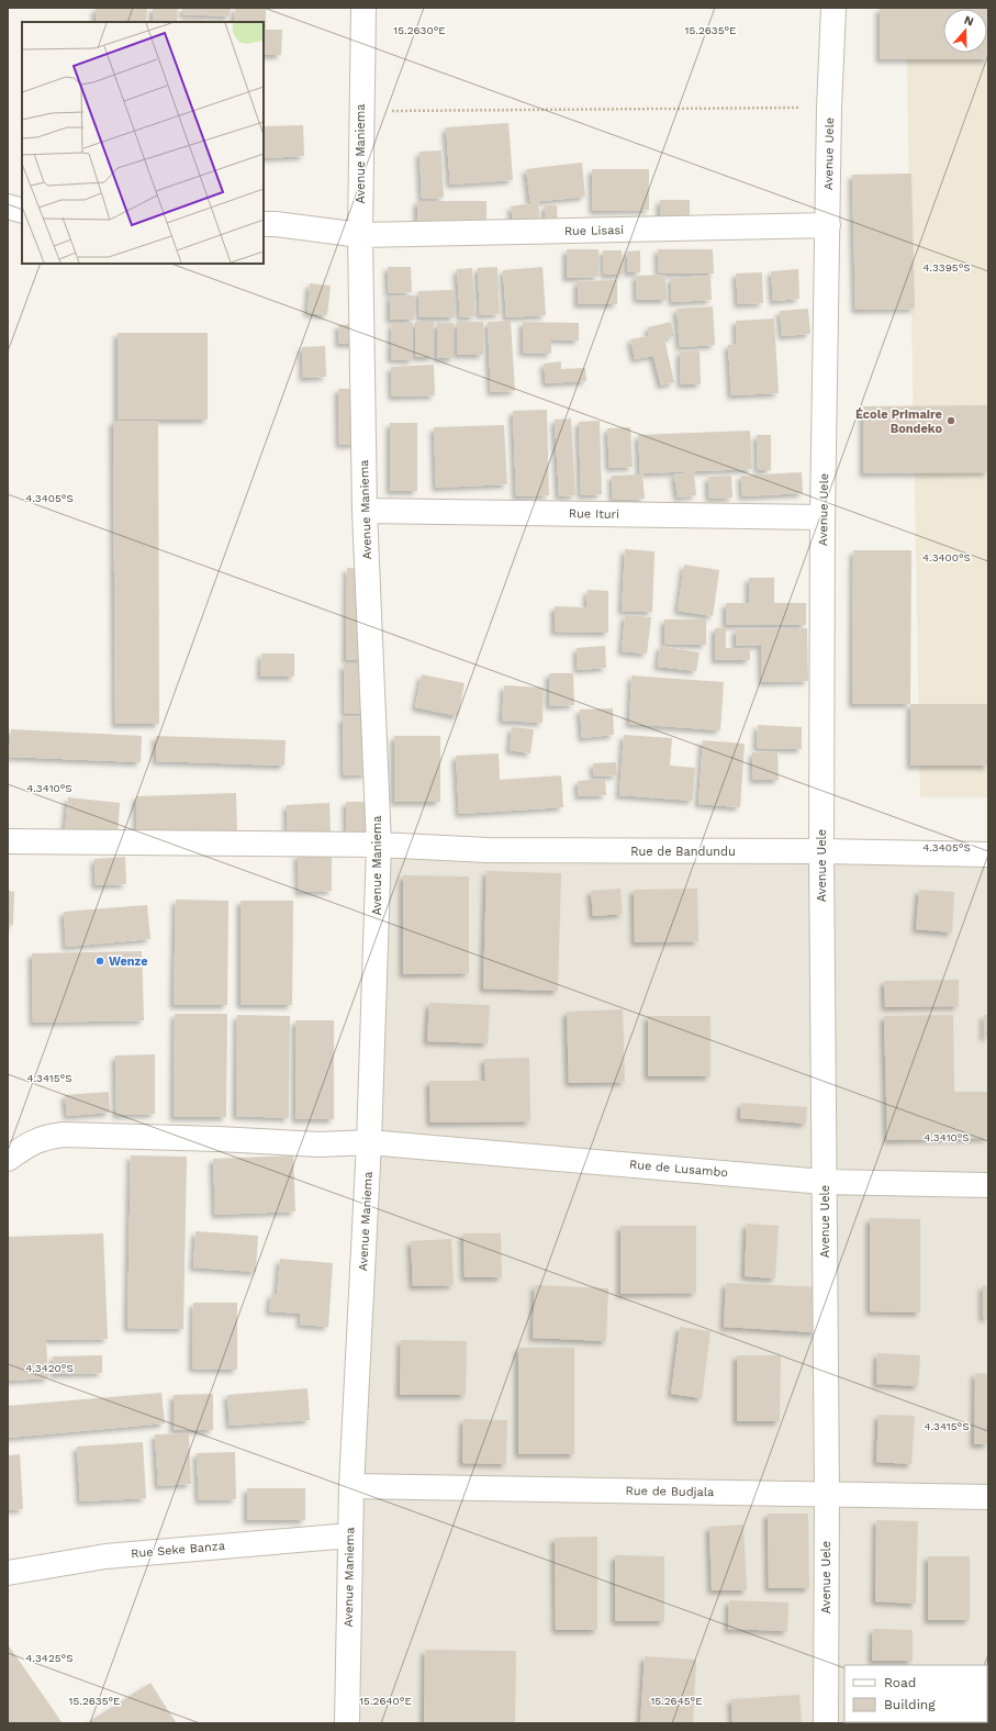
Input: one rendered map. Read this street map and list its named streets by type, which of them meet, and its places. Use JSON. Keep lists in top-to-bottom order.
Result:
{
  "streets": {
    "street": [
      "Avenue Maniema",
      "Avenue Uele",
      "Rue Lisasi",
      "Rue Ituri",
      "Rue de Bandundu",
      "Rue de Lusambo",
      "Rue de Budjala",
      "Rue Seke Banza"
    ]
  },
  "crossings": [
    ["Avenue Maniema", "Rue Lisasi"],
    ["Avenue Maniema", "Rue Ituri"],
    ["Avenue Maniema", "Rue de Bandundu"],
    ["Avenue Maniema", "Rue de Lusambo"],
    ["Avenue Maniema", "Rue de Budjala"],
    ["Avenue Maniema", "Rue Seke Banza"],
    ["Avenue Uele", "Rue Lisasi"],
    ["Avenue Uele", "Rue Ituri"],
    ["Avenue Uele", "Rue de Bandundu"],
    ["Avenue Uele", "Rue de Lusambo"],
    ["Avenue Uele", "Rue de Budjala"]
  ],
  "places": ["École Primaire Bondeko", "Wenze"],
  "legend": ["Road", "Building"],
  "north": "top",
  "coordinates": [
    "15.2630°E",
    "15.2635°E",
    "4.3395°S",
    "4.3405°S",
    "4.3400°S",
    "4.3410°S",
    "4.3415°S",
    "4.3420°S",
    "4.3425°S",
    "15.2640°E",
    "15.2645°E"
  ]
}
